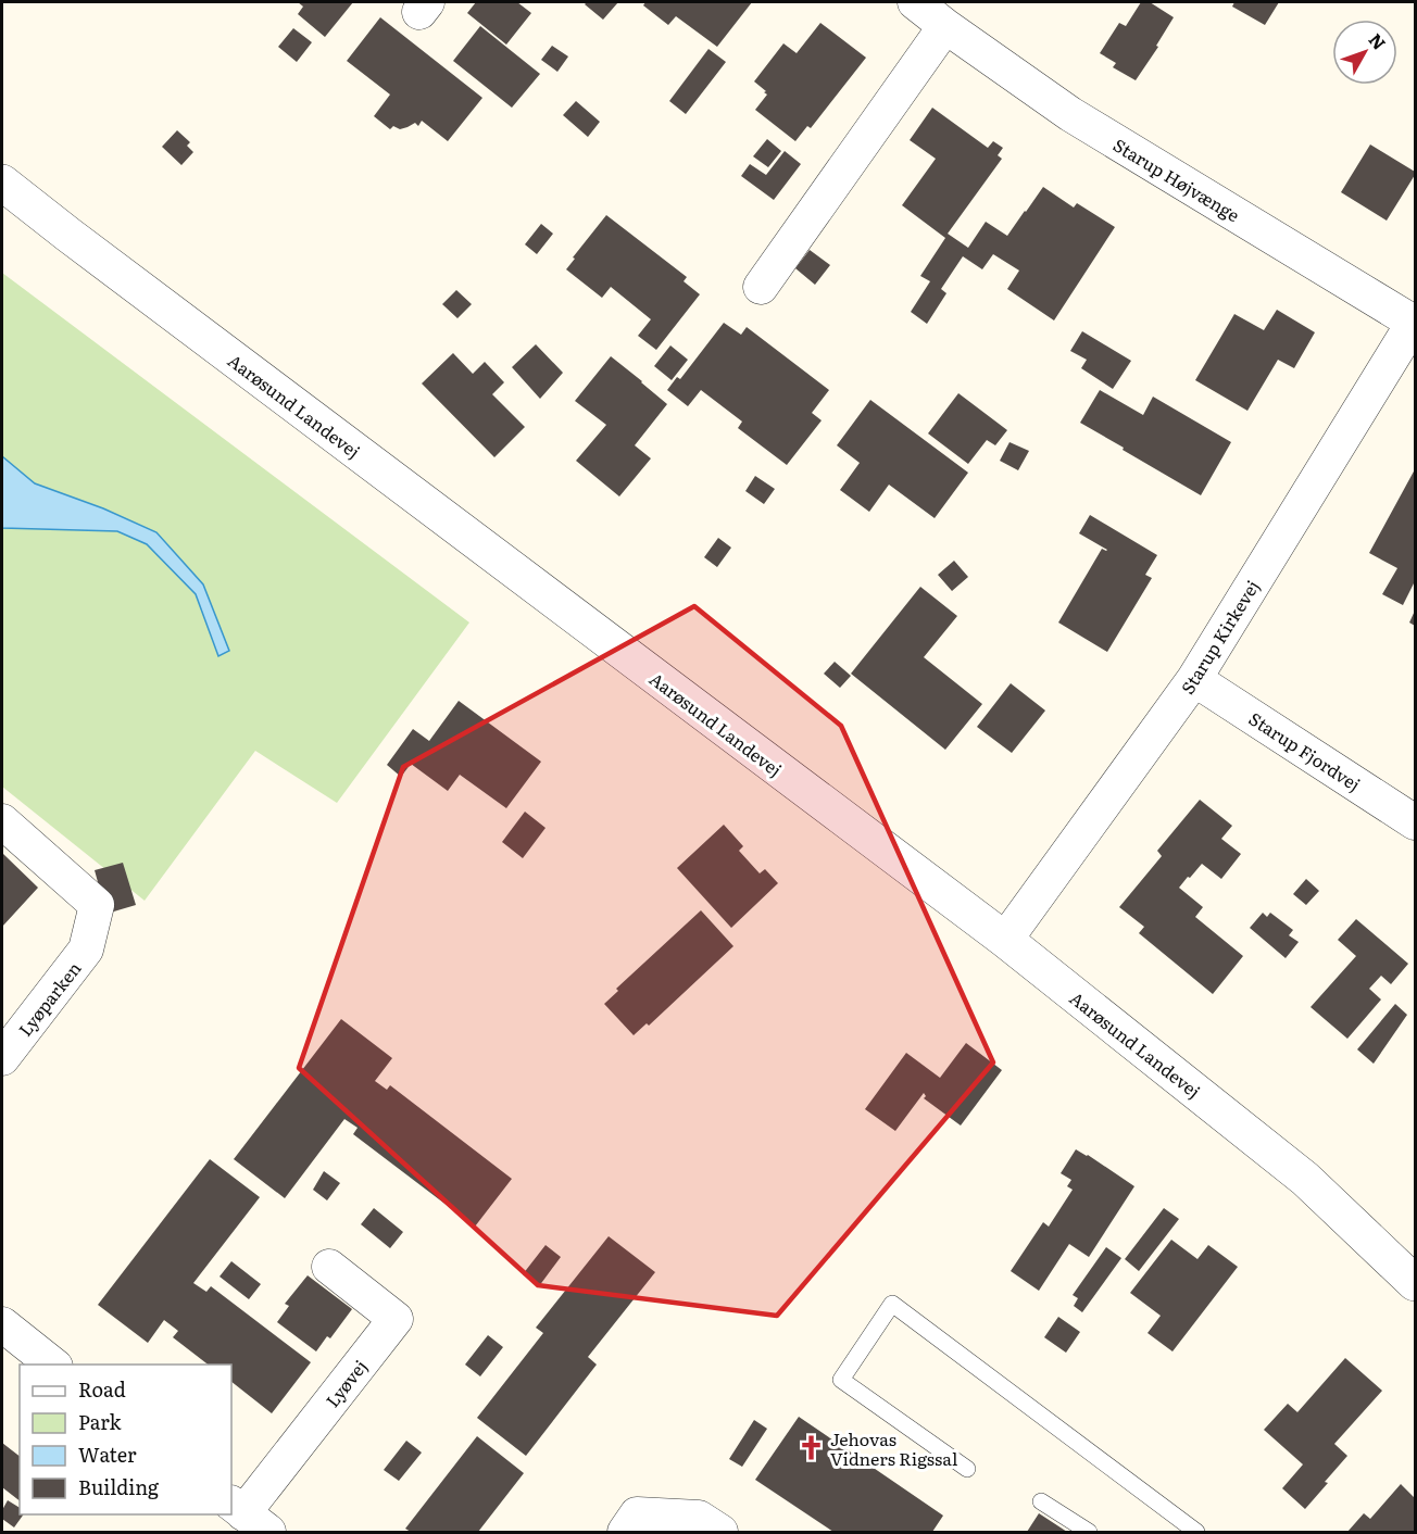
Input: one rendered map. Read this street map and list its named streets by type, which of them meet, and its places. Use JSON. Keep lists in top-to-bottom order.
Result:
{
  "streets": {
    "street": [
      "Starup Højvænge",
      "Aarøsund Landevej",
      "Starup Kirkevej",
      "Starup Fjordvej",
      "Lyøparken",
      "Lyøvej"
    ]
  },
  "crossings": [
    ["Starup Højvænge", "Starup Kirkevej"],
    ["Aarøsund Landevej", "Starup Kirkevej"],
    ["Starup Kirkevej", "Starup Fjordvej"]
  ],
  "places": {
    "church": ["Jehovas Vidners Rigssal"]
  },
  "legend": [
    "Road",
    "Park",
    "Water",
    "Building"
  ],
  "north": "top right"
}
